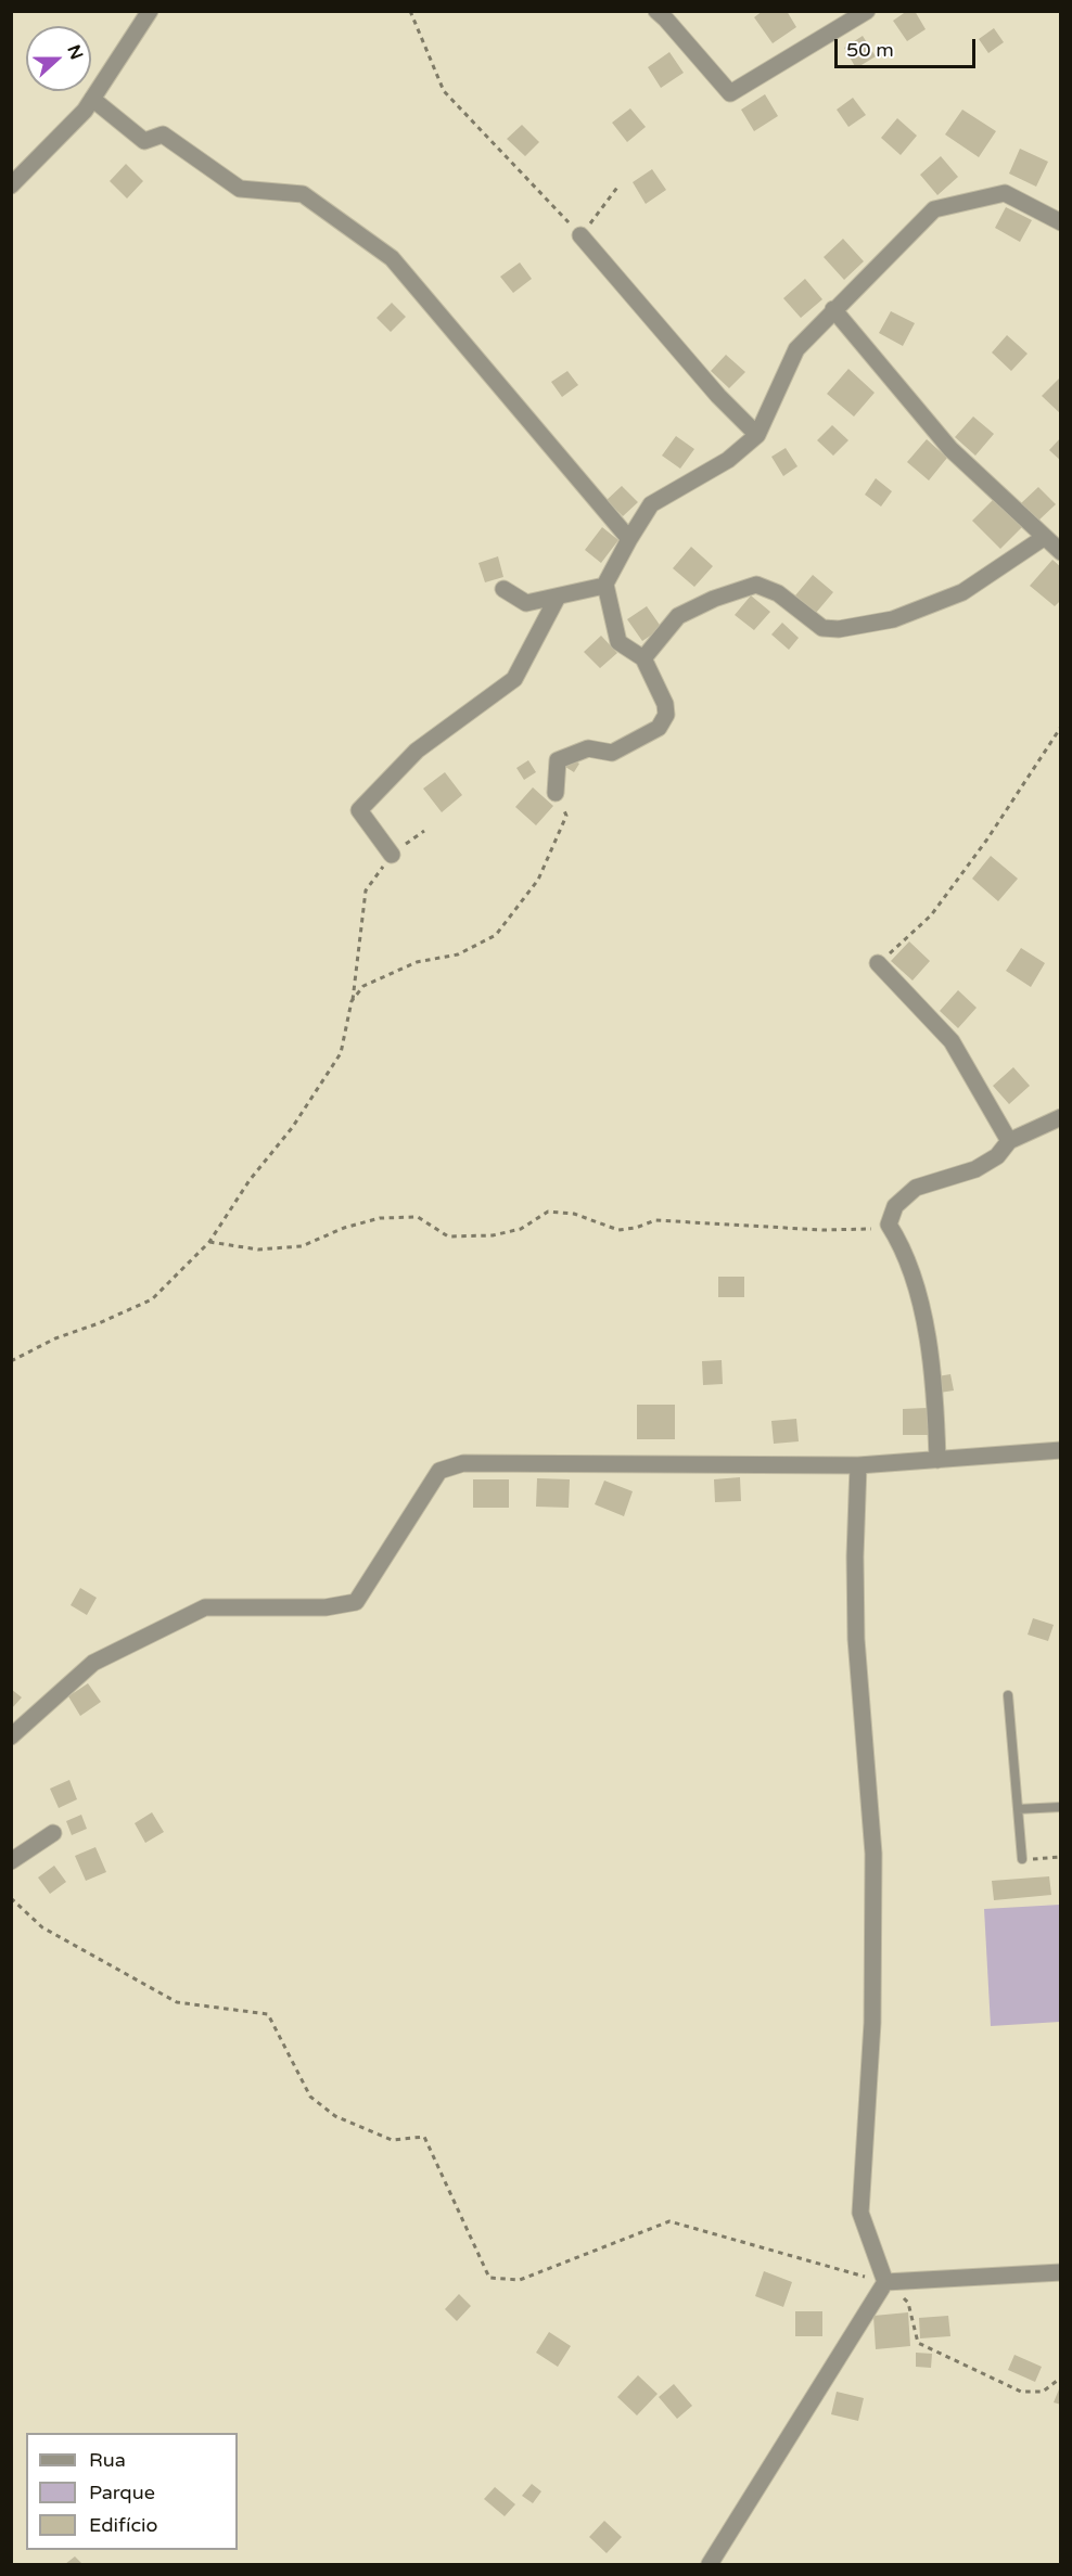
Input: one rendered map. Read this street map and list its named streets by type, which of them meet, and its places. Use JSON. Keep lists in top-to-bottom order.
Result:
{
  "legend": ["Rua", "Parque", "Edifício"],
  "scale_bar": "50 m",
  "north": "right"
}
